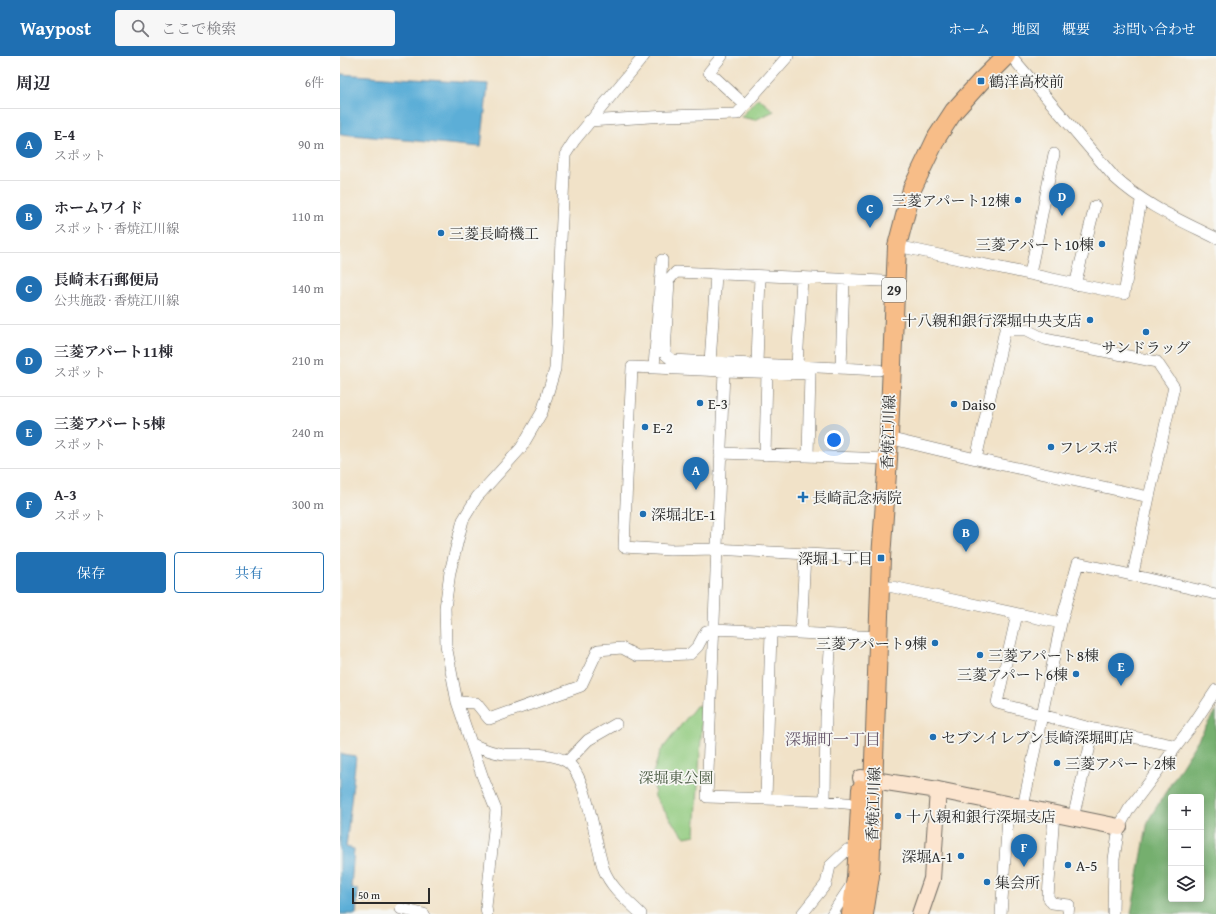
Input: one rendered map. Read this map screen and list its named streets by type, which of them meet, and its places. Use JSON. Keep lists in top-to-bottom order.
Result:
{
  "streets": {
    "main road": ["29", "香焼江川線"]
  },
  "districts": ["深堀町一丁目"],
  "parks": ["深堀東公園"],
  "places": {
    "transit": ["鶴洋高校前", "深堀１丁目"],
    "other": [
      "三菱アパート12棟",
      "三菱長崎機工",
      "三菱アパート10棟",
      "十八親和銀行深堀中央支店",
      "サンドラッグ",
      "E-3",
      "Daiso",
      "E-2",
      "フレスポ",
      "深堀北E-1",
      "三菱アパート9棟",
      "三菱アパート8棟",
      "三菱アパート6棟",
      "セブンイレブン長崎深堀町店",
      "三菱アパート2棟",
      "十八親和銀行深堀支店",
      "深堀A-1",
      "A-5",
      "集会所"
    ],
    "health": ["長崎記念病院"]
  },
  "scale_bar": "50 m",
  "page": {
    "header": "Waypost",
    "search": "ここで検索",
    "nav": [
      "ホーム",
      "地図",
      "概要",
      "お問い合わせ"
    ],
    "heading": ["周辺", "6件"],
    "list": [
      {
        "mark": "A",
        "name": "E-4",
        "note": "スポット",
        "value": "90 m"
      },
      {
        "mark": "B",
        "name": "ホームワイド",
        "note": "スポット · 香焼江川線",
        "value": "110 m"
      },
      {
        "mark": "C",
        "name": "長崎末石郵便局",
        "note": "公共施設 · 香焼江川線",
        "value": "140 m"
      },
      {
        "mark": "D",
        "name": "三菱アパート11棟",
        "note": "スポット",
        "value": "210 m"
      },
      {
        "mark": "E",
        "name": "三菱アパート5棟",
        "note": "スポット",
        "value": "240 m"
      },
      {
        "mark": "F",
        "name": "A-3",
        "note": "スポット",
        "value": "300 m"
      }
    ],
    "pins": [
      "D",
      "C",
      "A",
      "B",
      "E",
      "F"
    ],
    "buttons": ["保存", "共有"],
    "map_buttons": ["+", "−"],
    "scale": "50 m"
  }
}
